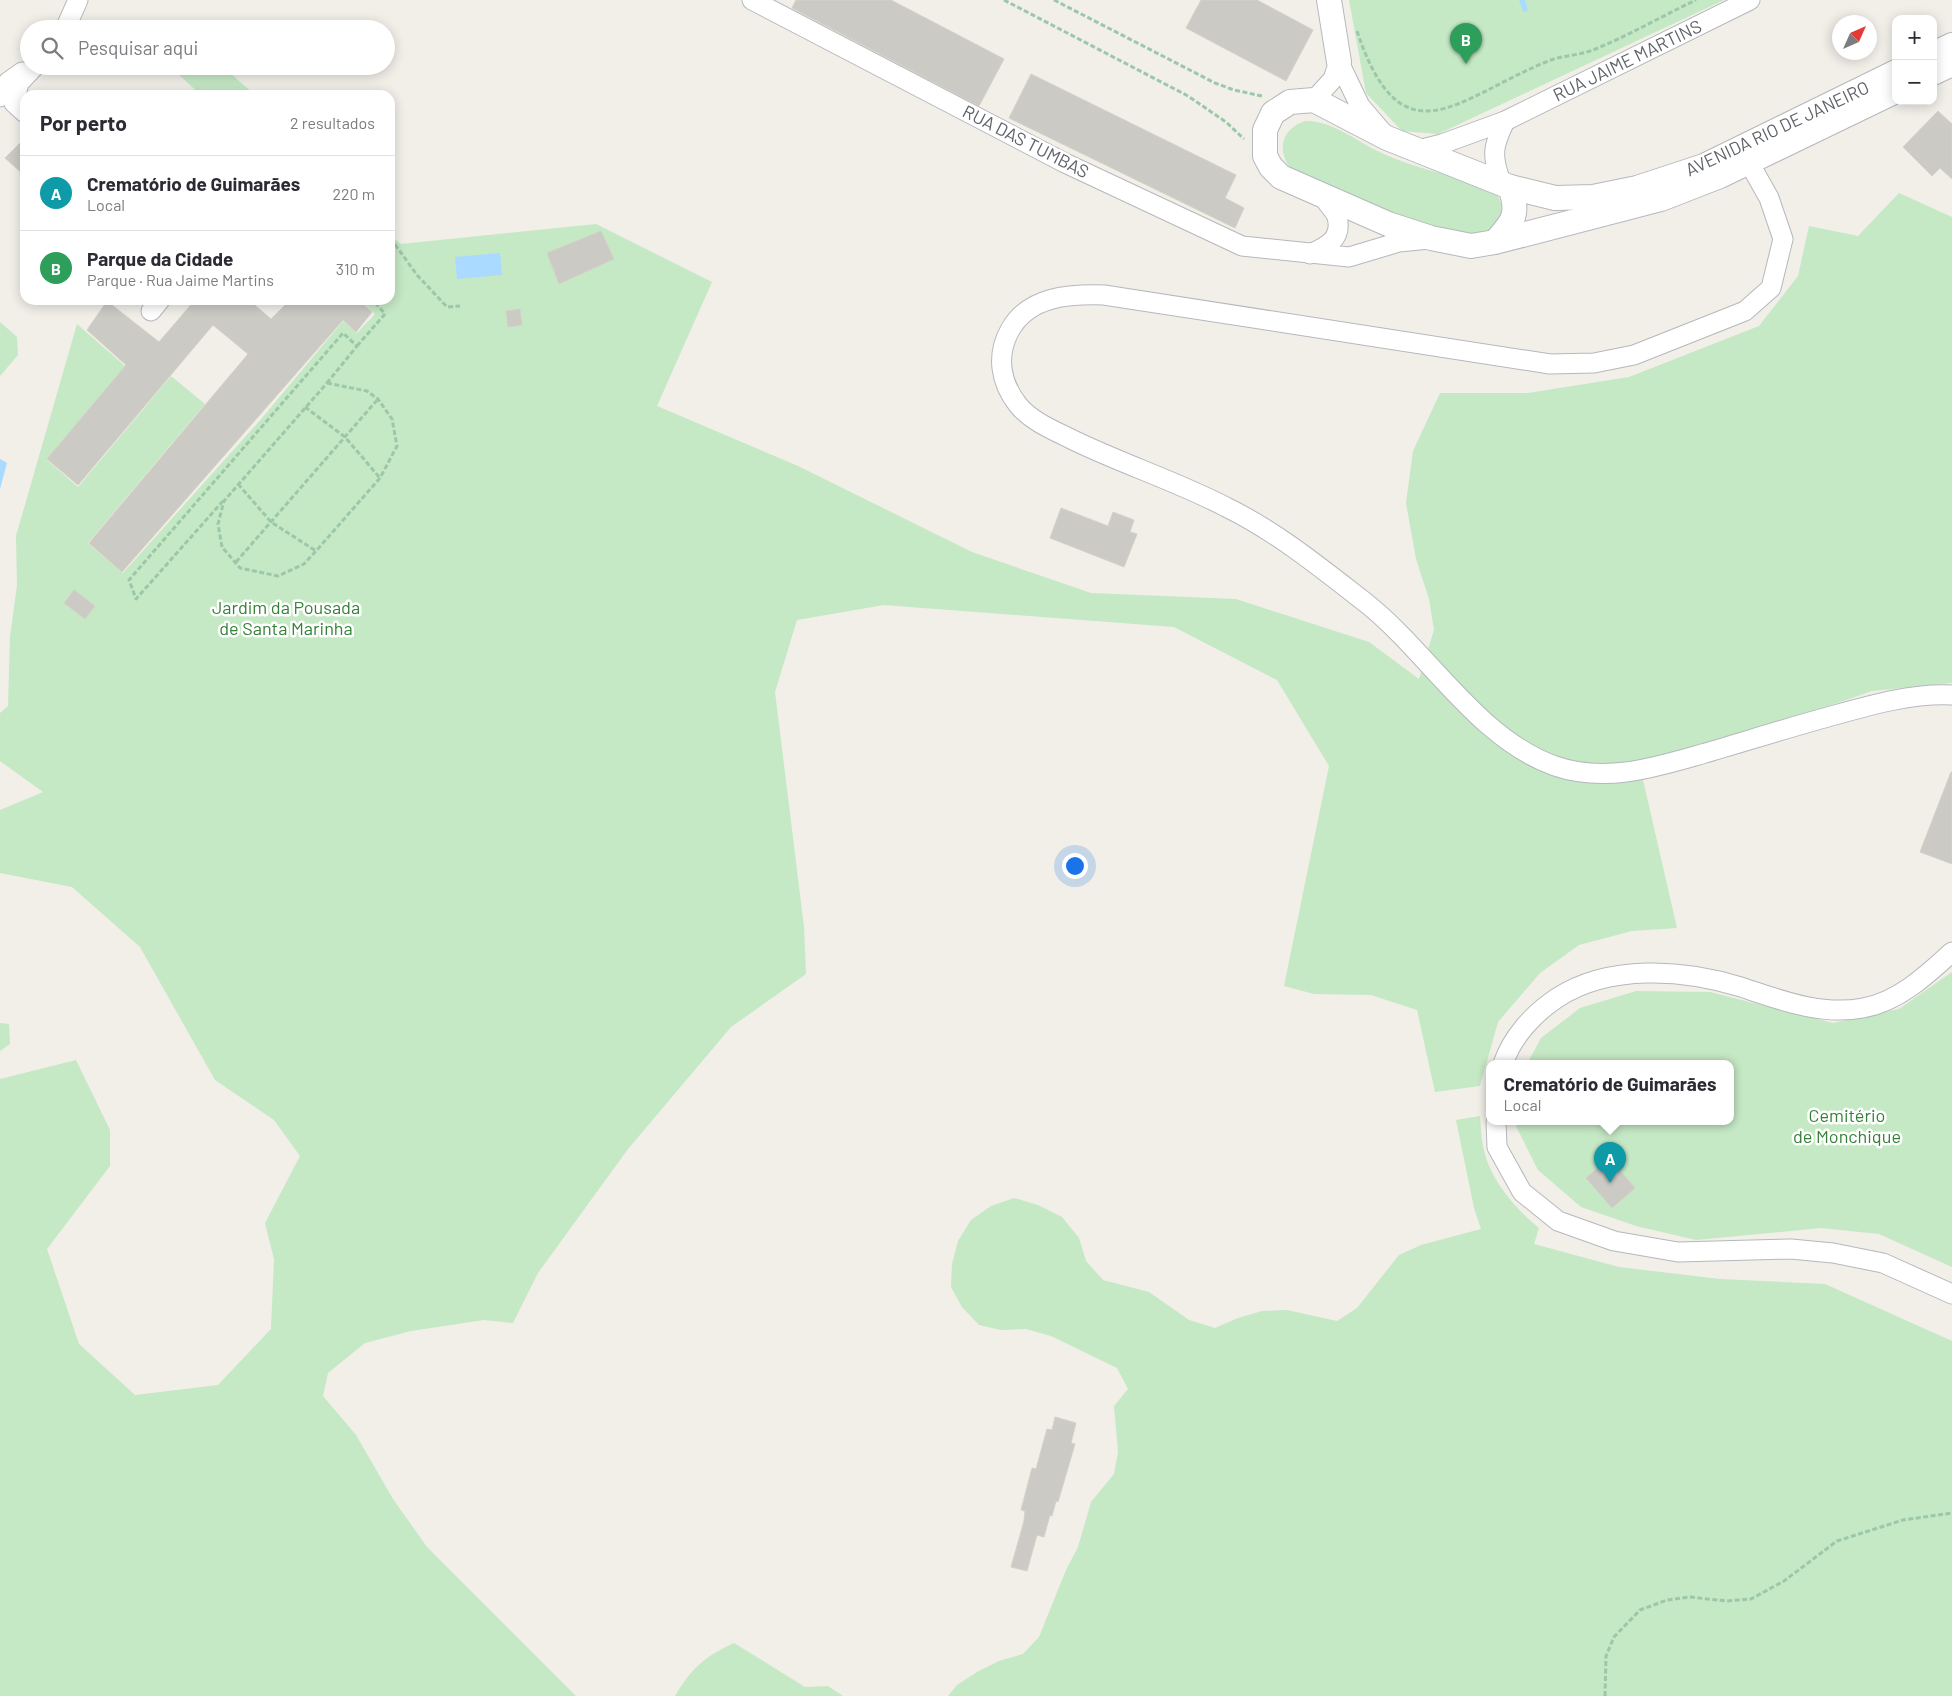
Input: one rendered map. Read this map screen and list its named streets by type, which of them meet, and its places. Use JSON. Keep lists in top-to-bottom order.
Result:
{
  "streets": {
    "street": ["RUA JAIME MARTINS", "AVENIDA RIO DE JANEIRO", "RUA DAS TUMBAS"]
  },
  "crossings": [
    ["RUA JAIME MARTINS", "AVENIDA RIO DE JANEIRO"]
  ],
  "parks": ["Jardim da Pousada de Santa Marinha", "Cemitério de Monchique"],
  "north": "top right",
  "page": {
    "map_buttons": ["+", "−"],
    "search": "Pesquisar aqui",
    "pins": ["B", "A"],
    "heading": ["Por perto", "2 resultados"],
    "list": [
      {
        "mark": "A",
        "name": "Crematório de Guimarães",
        "note": "Local",
        "value": "220 m"
      },
      {
        "mark": "B",
        "name": "Parque da Cidade",
        "note": "Parque · Rua Jaime Martins",
        "value": "310 m"
      }
    ],
    "popup": ["Crematório de Guimarães", "Local"]
  }
}
